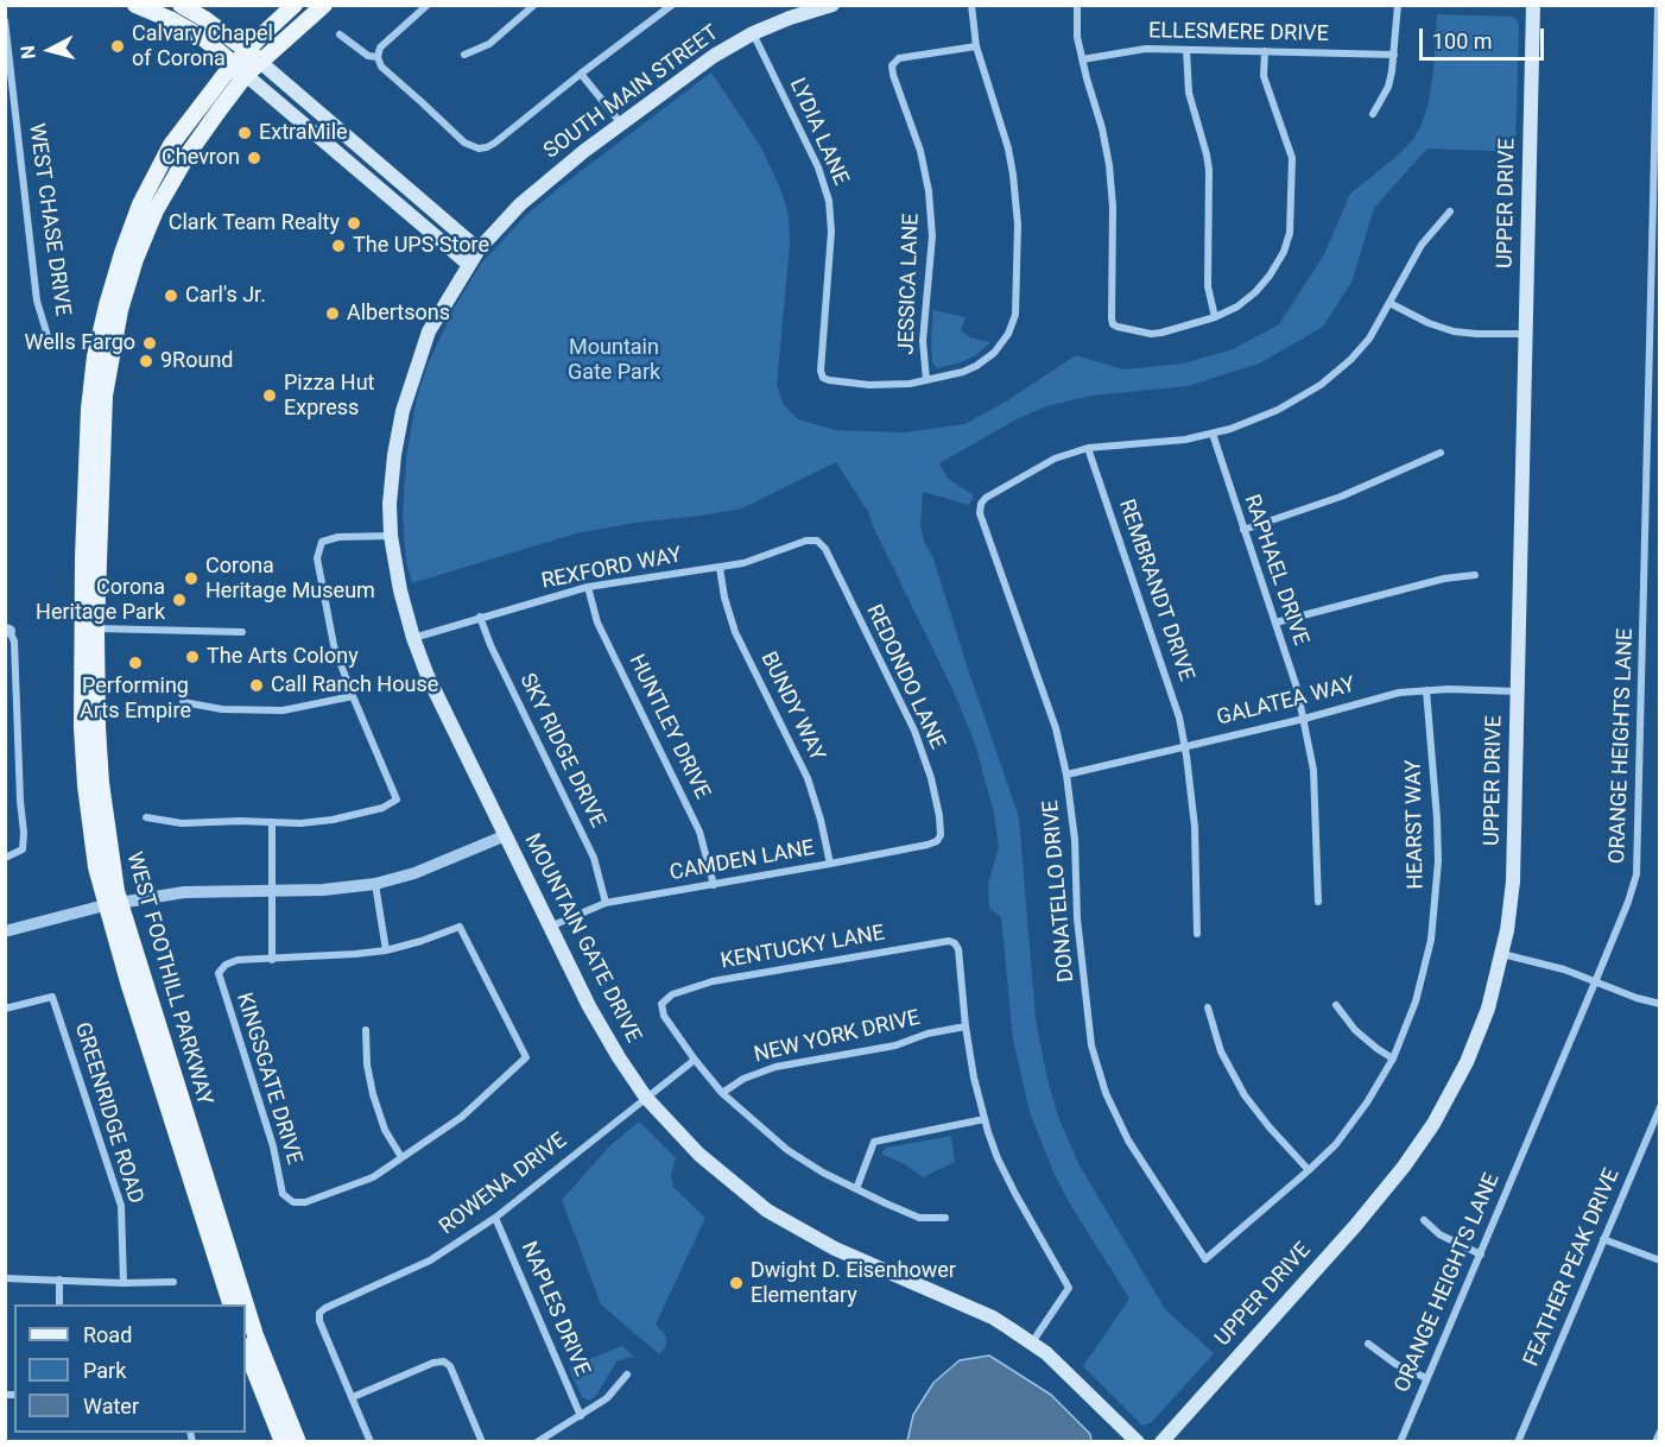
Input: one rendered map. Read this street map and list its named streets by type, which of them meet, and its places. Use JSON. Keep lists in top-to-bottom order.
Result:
{
  "streets": {
    "main road": [
      "SOUTH MAIN STREET",
      "UPPER DRIVE",
      "MOUNTAIN GATE DRIVE",
      "WEST FOOTHILL PARKWAY"
    ],
    "street": [
      "ELLESMERE DRIVE",
      "LYDIA LANE",
      "WEST CHASE DRIVE",
      "JESSICA LANE",
      "REXFORD WAY",
      "RAPHAEL DRIVE",
      "REMBRANDT DRIVE",
      "REDONDO LANE",
      "GALATEA WAY",
      "BUNDY WAY",
      "HUNTLEY DRIVE",
      "ORANGE HEIGHTS LANE",
      "SKY RIDGE DRIVE",
      "HEARST WAY",
      "CAMDEN LANE",
      "DONATELLO DRIVE",
      "KENTUCKY LANE",
      "NEW YORK DRIVE",
      "KINGSGATE DRIVE",
      "GREENRIDGE ROAD",
      "ROWENA DRIVE",
      "FEATHER PEAK DRIVE",
      "NAPLES DRIVE"
    ]
  },
  "crossings": [
    ["SOUTH MAIN STREET", "LYDIA LANE"],
    ["SOUTH MAIN STREET", "MOUNTAIN GATE DRIVE"],
    ["LYDIA LANE", "JESSICA LANE"],
    ["UPPER DRIVE", "GALATEA WAY"],
    ["REXFORD WAY", "REDONDO LANE"],
    ["REXFORD WAY", "BUNDY WAY"],
    ["REXFORD WAY", "HUNTLEY DRIVE"],
    ["REXFORD WAY", "SKY RIDGE DRIVE"],
    ["REXFORD WAY", "MOUNTAIN GATE DRIVE"],
    ["RAPHAEL DRIVE", "GALATEA WAY"],
    ["REMBRANDT DRIVE", "GALATEA WAY"],
    ["REMBRANDT DRIVE", "DONATELLO DRIVE"],
    ["REDONDO LANE", "CAMDEN LANE"],
    ["GALATEA WAY", "HEARST WAY"],
    ["GALATEA WAY", "DONATELLO DRIVE"],
    ["BUNDY WAY", "CAMDEN LANE"],
    ["HUNTLEY DRIVE", "CAMDEN LANE"],
    ["SKY RIDGE DRIVE", "CAMDEN LANE"],
    ["HEARST WAY", "DONATELLO DRIVE"],
    ["CAMDEN LANE", "MOUNTAIN GATE DRIVE"],
    ["MOUNTAIN GATE DRIVE", "ROWENA DRIVE"],
    ["KENTUCKY LANE", "NEW YORK DRIVE"],
    ["KENTUCKY LANE", "ROWENA DRIVE"],
    ["ROWENA DRIVE", "NAPLES DRIVE"]
  ],
  "parks": ["Mountain Gate Park"],
  "places": [
    "Calvary Chapel of Corona",
    "ExtraMile",
    "Chevron",
    "Clark Team Realty",
    "The UPS Store",
    "Carl's Jr.",
    "Albertsons",
    "Wells Fargo",
    "9Round",
    "Pizza Hut Express",
    "Corona Heritage Museum",
    "Corona Heritage Park",
    "The Arts Colony",
    "Performing Arts Empire",
    "Call Ranch House",
    "Dwight D. Eisenhower Elementary"
  ],
  "legend": ["Road", "Park", "Water"],
  "scale_bar": "100 m",
  "north": "left"
}
